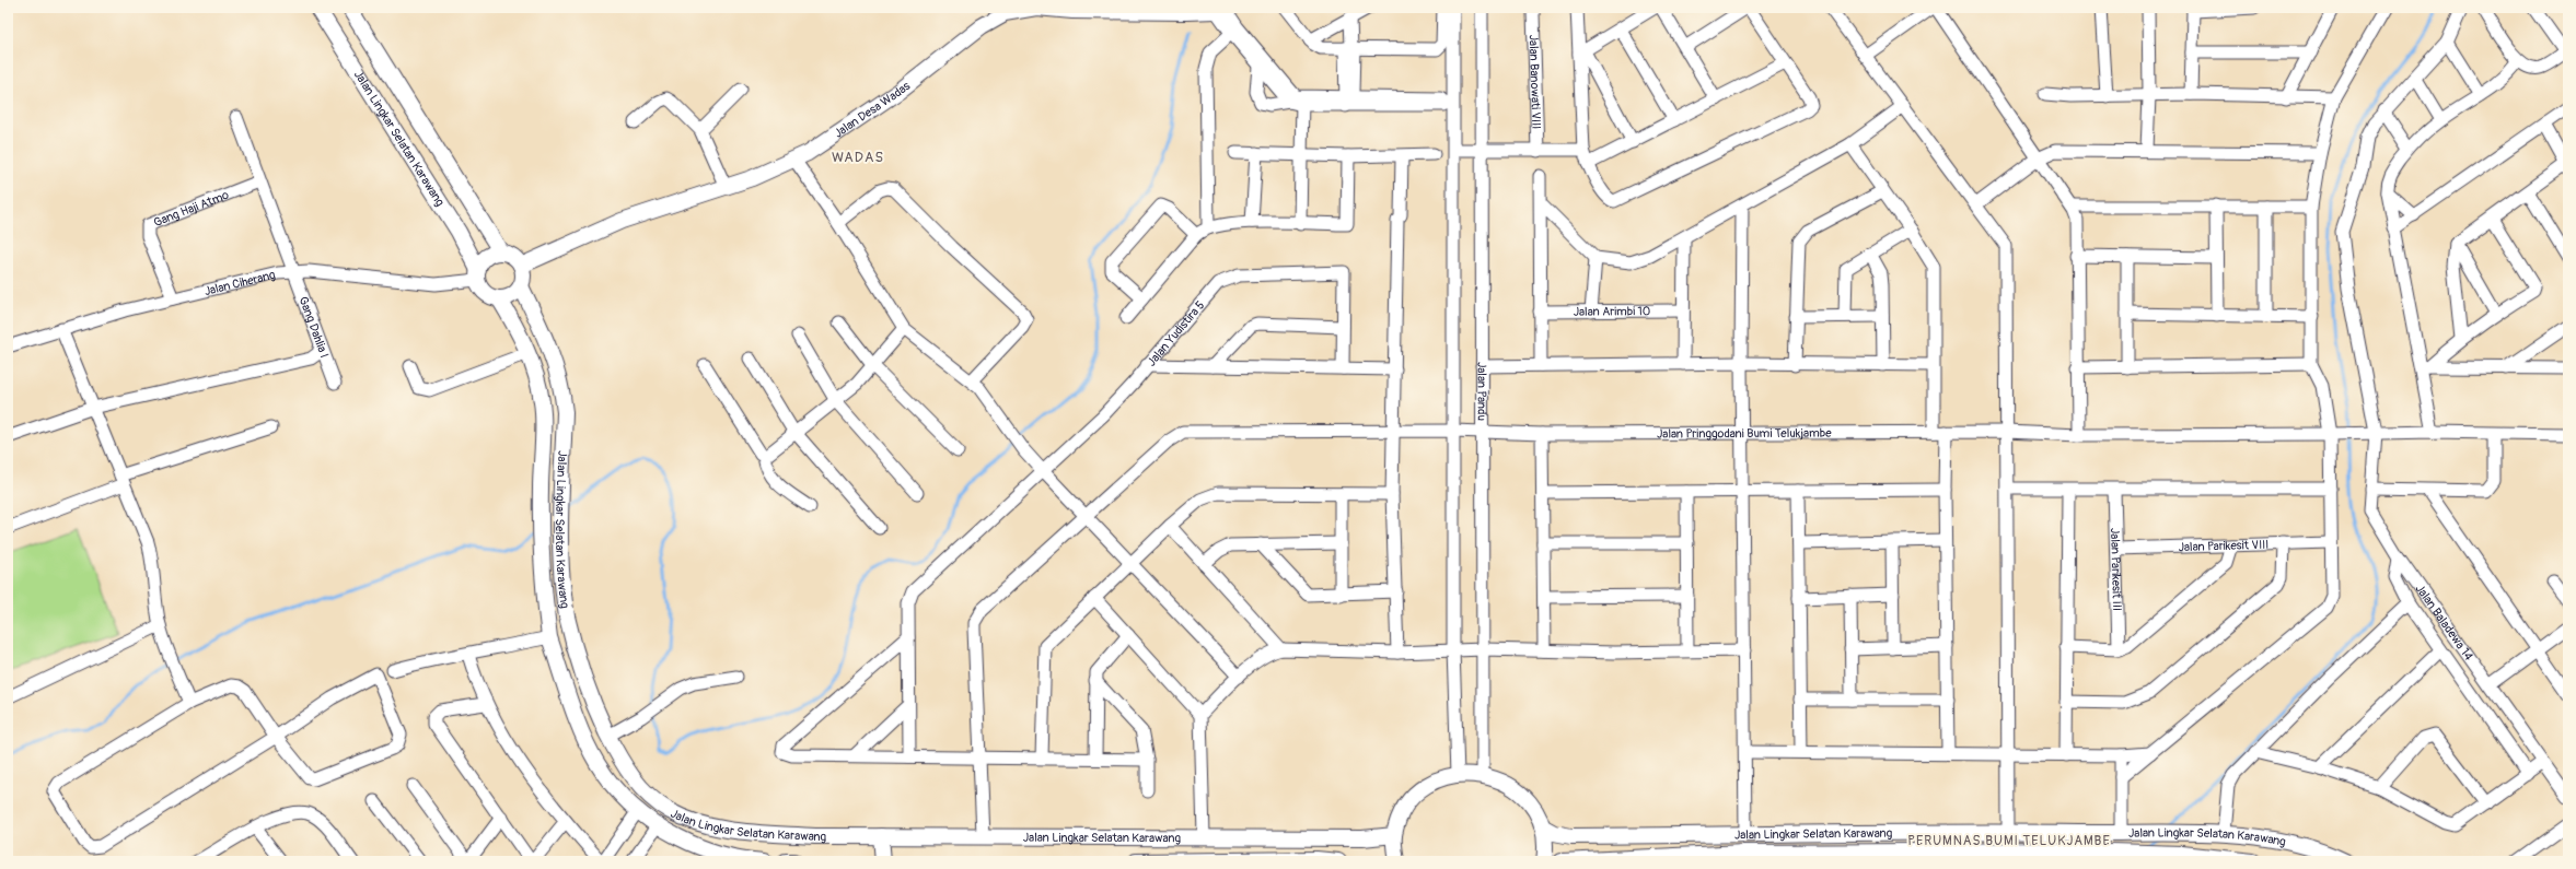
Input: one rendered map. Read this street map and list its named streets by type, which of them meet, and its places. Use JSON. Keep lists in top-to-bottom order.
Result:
{
  "streets": {
    "main road": ["Jalan Desa Wadas", "Jalan Lingkar Selatan Karawang"],
    "street": [
      "Jalan Banowati VIII",
      "Gang Haji Atmo",
      "Jalan Ciherang",
      "Jalan Arimbi 10",
      "Gang Dahlia I",
      "Jalan Yudistira 5",
      "Jalan Pandu",
      "Jalan Pringgodani Bumi Telukjambe",
      "Jalan Parikesit VIII",
      "Jalan Parikesit III",
      "Jalan Baladewa 14"
    ]
  },
  "crossings": [
    ["Jalan Desa Wadas", "Jalan Lingkar Selatan Karawang"],
    ["Jalan Desa Wadas", "Jalan Ciherang"],
    ["Jalan Lingkar Selatan Karawang", "Jalan Ciherang"],
    ["Jalan Lingkar Selatan Karawang", "Jalan Pringgodani Bumi Telukjambe"],
    ["Gang Haji Atmo", "Jalan Ciherang"],
    ["Gang Haji Atmo", "Gang Dahlia I"],
    ["Jalan Ciherang", "Gang Dahlia I"],
    ["Jalan Pandu", "Jalan Pringgodani Bumi Telukjambe"],
    ["Jalan Pringgodani Bumi Telukjambe", "Jalan Baladewa 14"],
    ["Jalan Parikesit VIII", "Jalan Parikesit III"]
  ],
  "districts": ["WADAS", "PERUMNAS BUMI TELUKJAMBE"]
}
